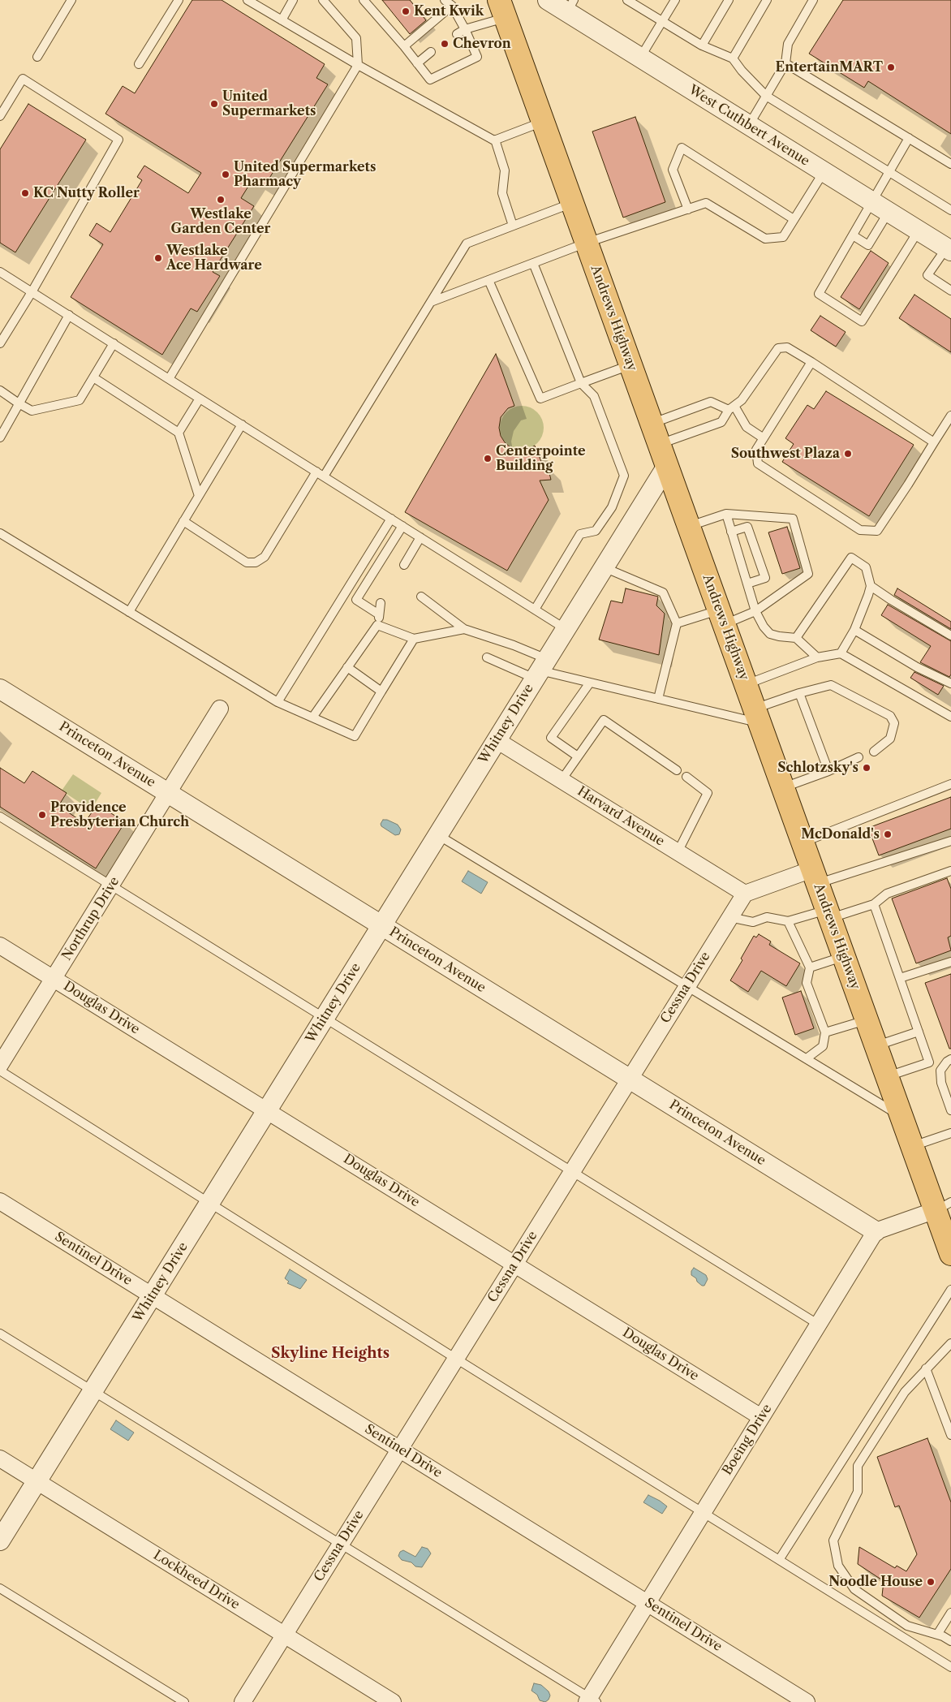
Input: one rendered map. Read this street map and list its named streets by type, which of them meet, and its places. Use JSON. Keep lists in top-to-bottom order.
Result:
{
  "streets": {
    "main road": ["Andrews Highway"],
    "street": [
      "West Cuthbert Avenue",
      "Whitney Drive",
      "Princeton Avenue",
      "Harvard Avenue",
      "Northrup Drive",
      "Cessna Drive",
      "Douglas Drive",
      "Sentinel Drive",
      "Boeing Drive",
      "Lockheed Drive"
    ]
  },
  "crossings": [
    ["Andrews Highway", "Whitney Drive"],
    ["Whitney Drive", "Princeton Avenue"],
    ["Whitney Drive", "Harvard Avenue"],
    ["Whitney Drive", "Douglas Drive"],
    ["Whitney Drive", "Sentinel Drive"],
    ["Whitney Drive", "Lockheed Drive"],
    ["Princeton Avenue", "Northrup Drive"],
    ["Princeton Avenue", "Cessna Drive"],
    ["Princeton Avenue", "Boeing Drive"],
    ["Harvard Avenue", "Cessna Drive"],
    ["Northrup Drive", "Douglas Drive"],
    ["Cessna Drive", "Douglas Drive"],
    ["Cessna Drive", "Sentinel Drive"],
    ["Cessna Drive", "Lockheed Drive"],
    ["Douglas Drive", "Boeing Drive"],
    ["Sentinel Drive", "Boeing Drive"]
  ],
  "districts": ["Skyline Heights"],
  "places": [
    "Kent Kwik",
    "Chevron",
    "EntertainMART",
    "United Supermarkets",
    "United Supermarkets Pharmacy",
    "KC Nutty Roller",
    "Westlake Garden Center",
    "Westlake Ace Hardware",
    "Southwest Plaza",
    "Centerpointe Building",
    "Schlotzsky's",
    "Providence Presbyterian Church",
    "McDonald's",
    "Noodle House"
  ]
}
